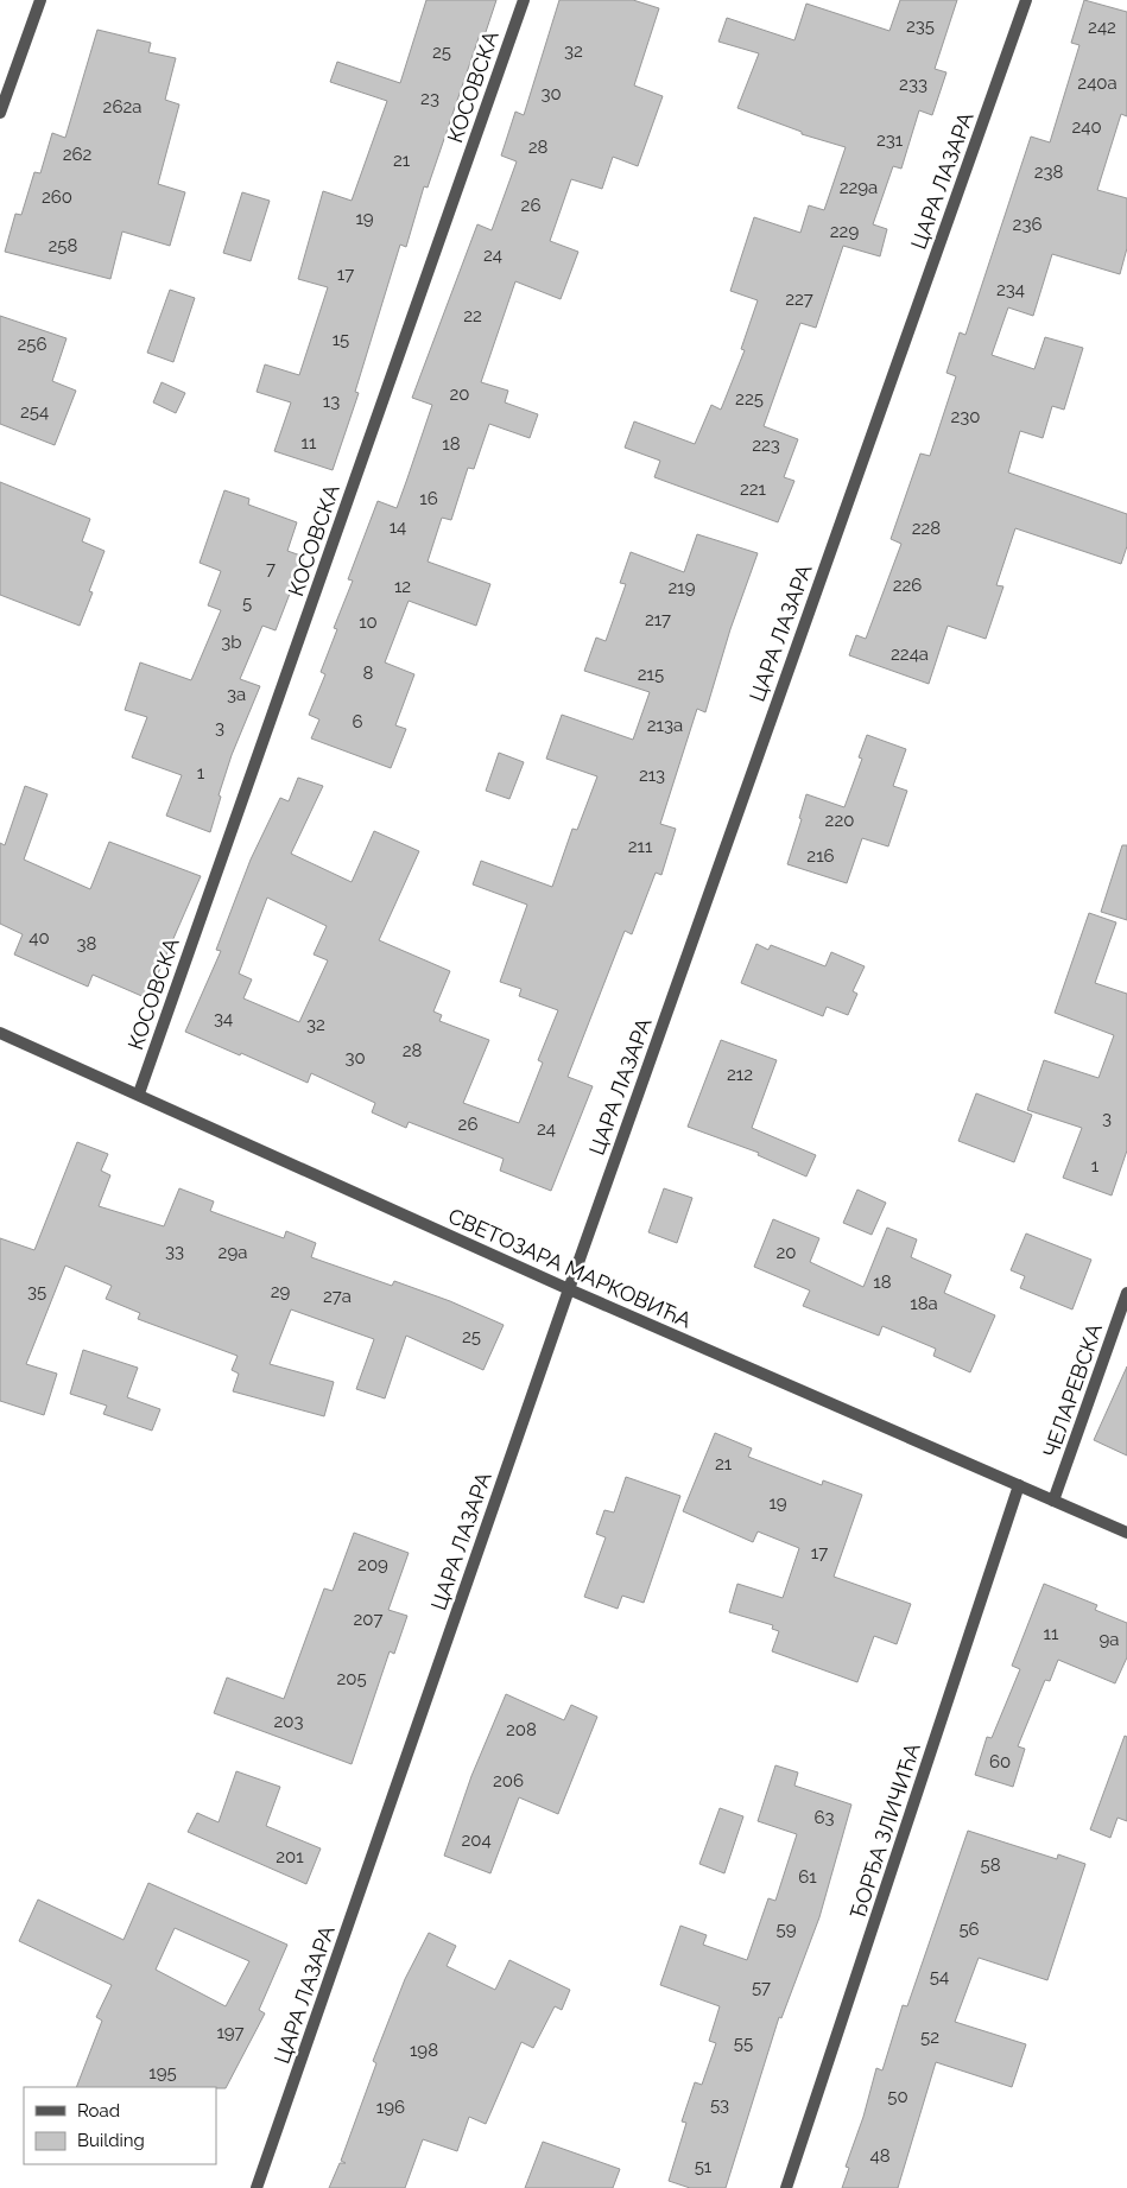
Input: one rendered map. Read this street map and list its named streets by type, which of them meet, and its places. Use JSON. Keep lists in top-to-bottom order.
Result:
{
  "streets": {
    "street": [
      "КОСОВСКА",
      "ЦАРА ЛАЗАРА",
      "СВЕТОЗАРА МАРКОВИЋА",
      "ЧЕЛАРЕВСКА",
      "ЂОРЂА ЗЛИЧИЋА"
    ]
  },
  "crossings": [
    ["КОСОВСКА", "СВЕТОЗАРА МАРКОВИЋА"],
    ["ЦАРА ЛАЗАРА", "СВЕТОЗАРА МАРКОВИЋА"],
    ["СВЕТОЗАРА МАРКОВИЋА", "ЧЕЛАРЕВСКА"],
    ["СВЕТОЗАРА МАРКОВИЋА", "ЂОРЂА ЗЛИЧИЋА"]
  ],
  "house_numbers": [
    "235",
    "242",
    "32",
    "25",
    "240a",
    "233",
    "30",
    "23",
    "262a",
    "240",
    "231",
    "28",
    "262",
    "21",
    "238",
    "229a",
    "260",
    "26",
    "19",
    "236",
    "229",
    "258",
    "24",
    "17",
    "234",
    "227",
    "22",
    "15",
    "256",
    "20",
    "225",
    "13",
    "254",
    "230",
    "11",
    "18",
    "223",
    "221",
    "16",
    "14",
    "228",
    "7",
    "226",
    "12",
    "219",
    "5",
    "217",
    "10",
    "3b",
    "224a",
    "8",
    "215",
    "3a",
    "6",
    "213a",
    "3",
    "1",
    "213",
    "220",
    "211",
    "216",
    "40",
    "38",
    "34",
    "32",
    "28",
    "30",
    "212",
    "3",
    "26",
    "24",
    "1",
    "33",
    "29a",
    "20",
    "18",
    "35",
    "29",
    "27a",
    "18a",
    "25",
    "21",
    "19",
    "17",
    "209",
    "207",
    "11",
    "9a",
    "205",
    "203",
    "208",
    "60",
    "206",
    "63",
    "204",
    "201",
    "58",
    "61",
    "59",
    "56",
    "54",
    "57",
    "197",
    "52",
    "55",
    "198",
    "195",
    "50",
    "53",
    "196",
    "48",
    "51"
  ],
  "legend": ["Road", "Building"]
}
